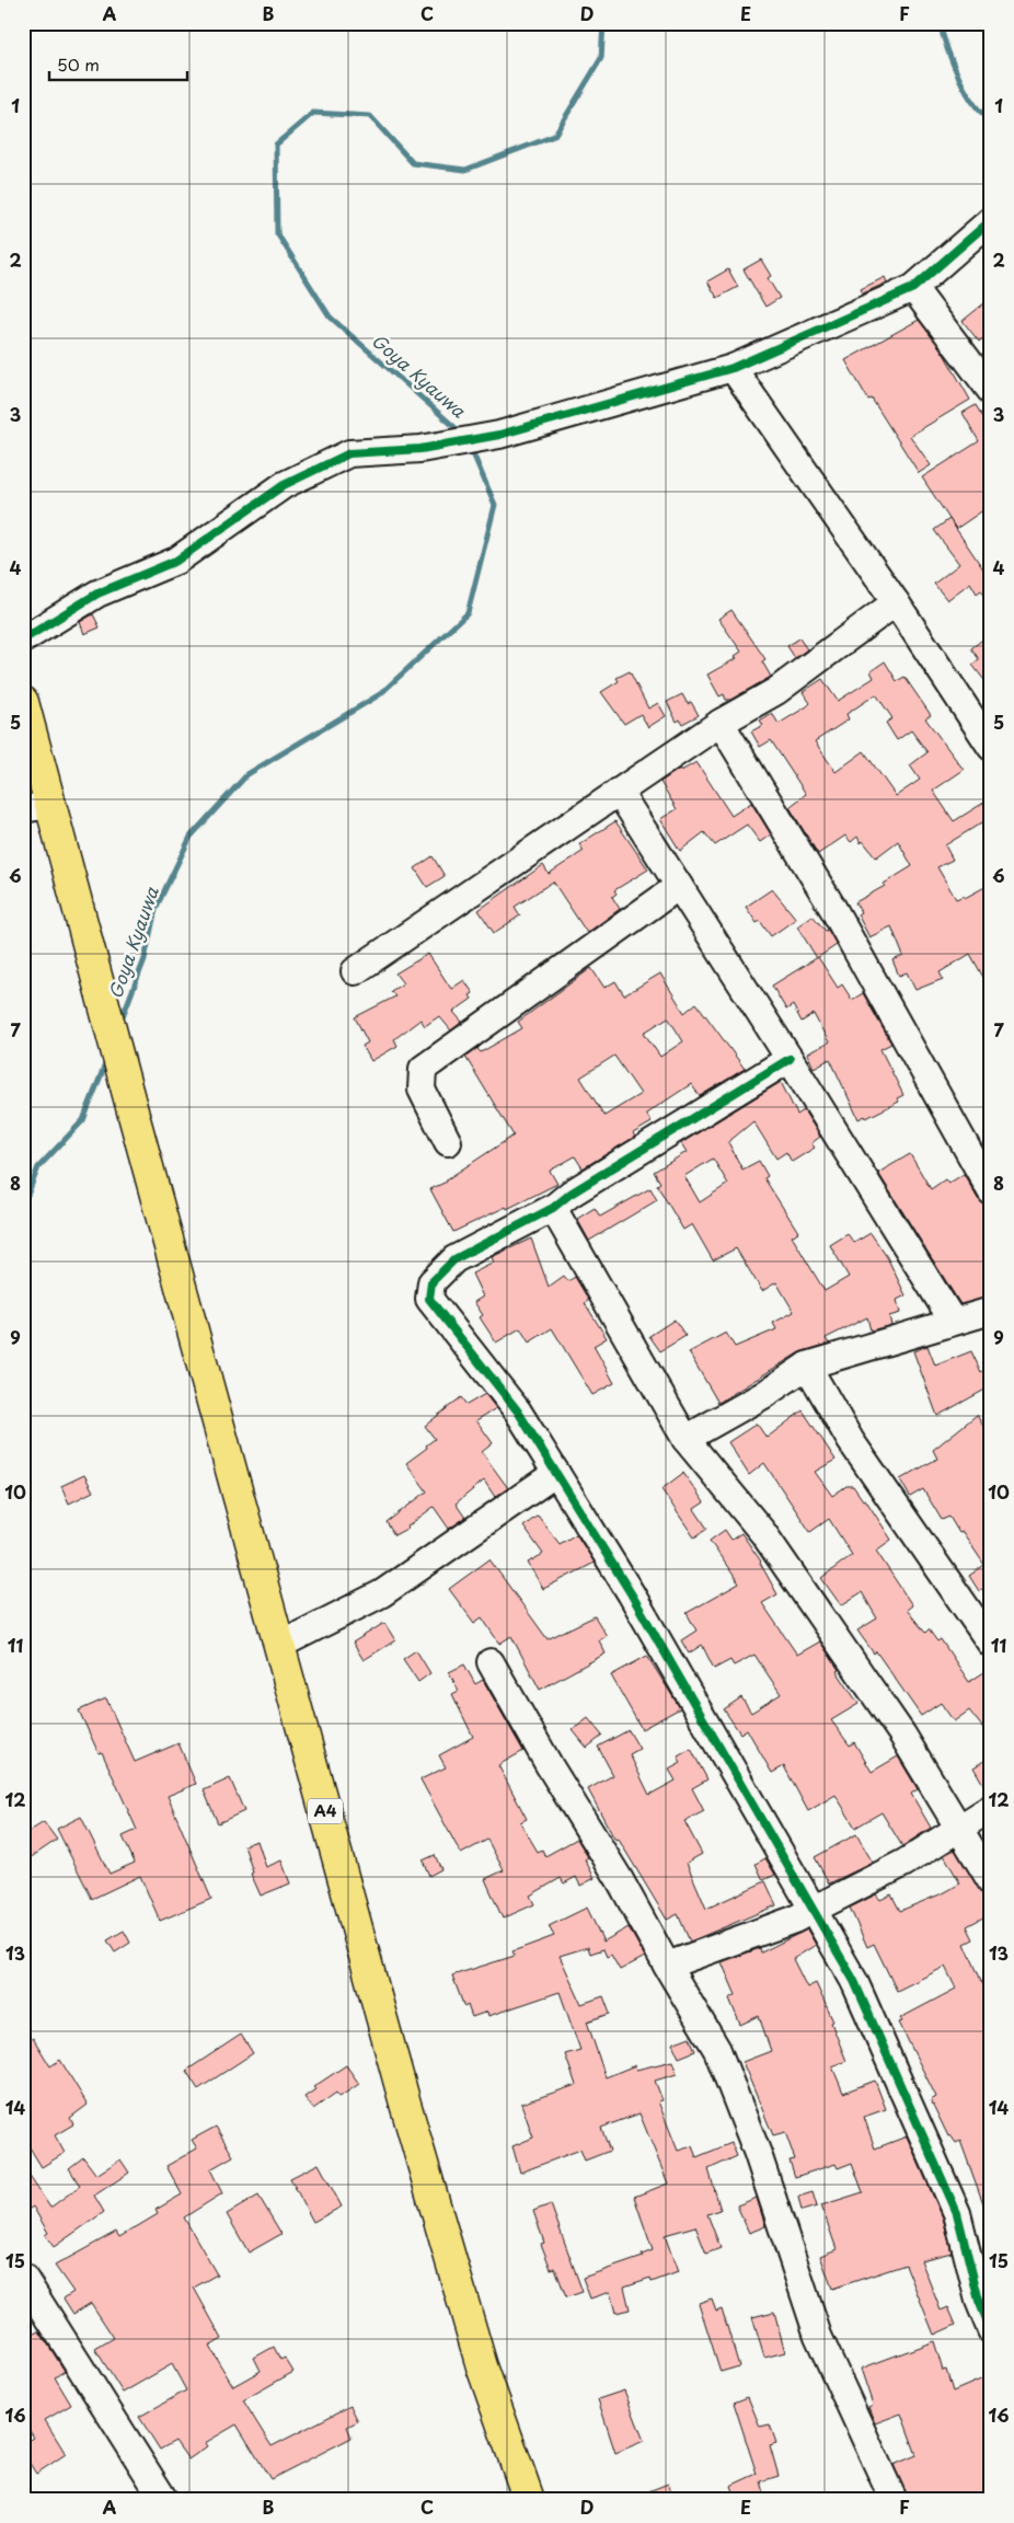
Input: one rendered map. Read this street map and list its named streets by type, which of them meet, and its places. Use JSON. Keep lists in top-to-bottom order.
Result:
{
  "streets": {
    "highway": ["A4"]
  },
  "water": ["Goya Kyauwa"],
  "scale_bar": "50 m",
  "grid": {
    "columns": [
      "A",
      "B",
      "C",
      "D",
      "E",
      "F"
    ],
    "rows": [
      "1",
      "2",
      "3",
      "4",
      "5",
      "6",
      "7",
      "8",
      "9",
      "10",
      "11",
      "12",
      "13",
      "14",
      "15",
      "16"
    ]
  }
}
